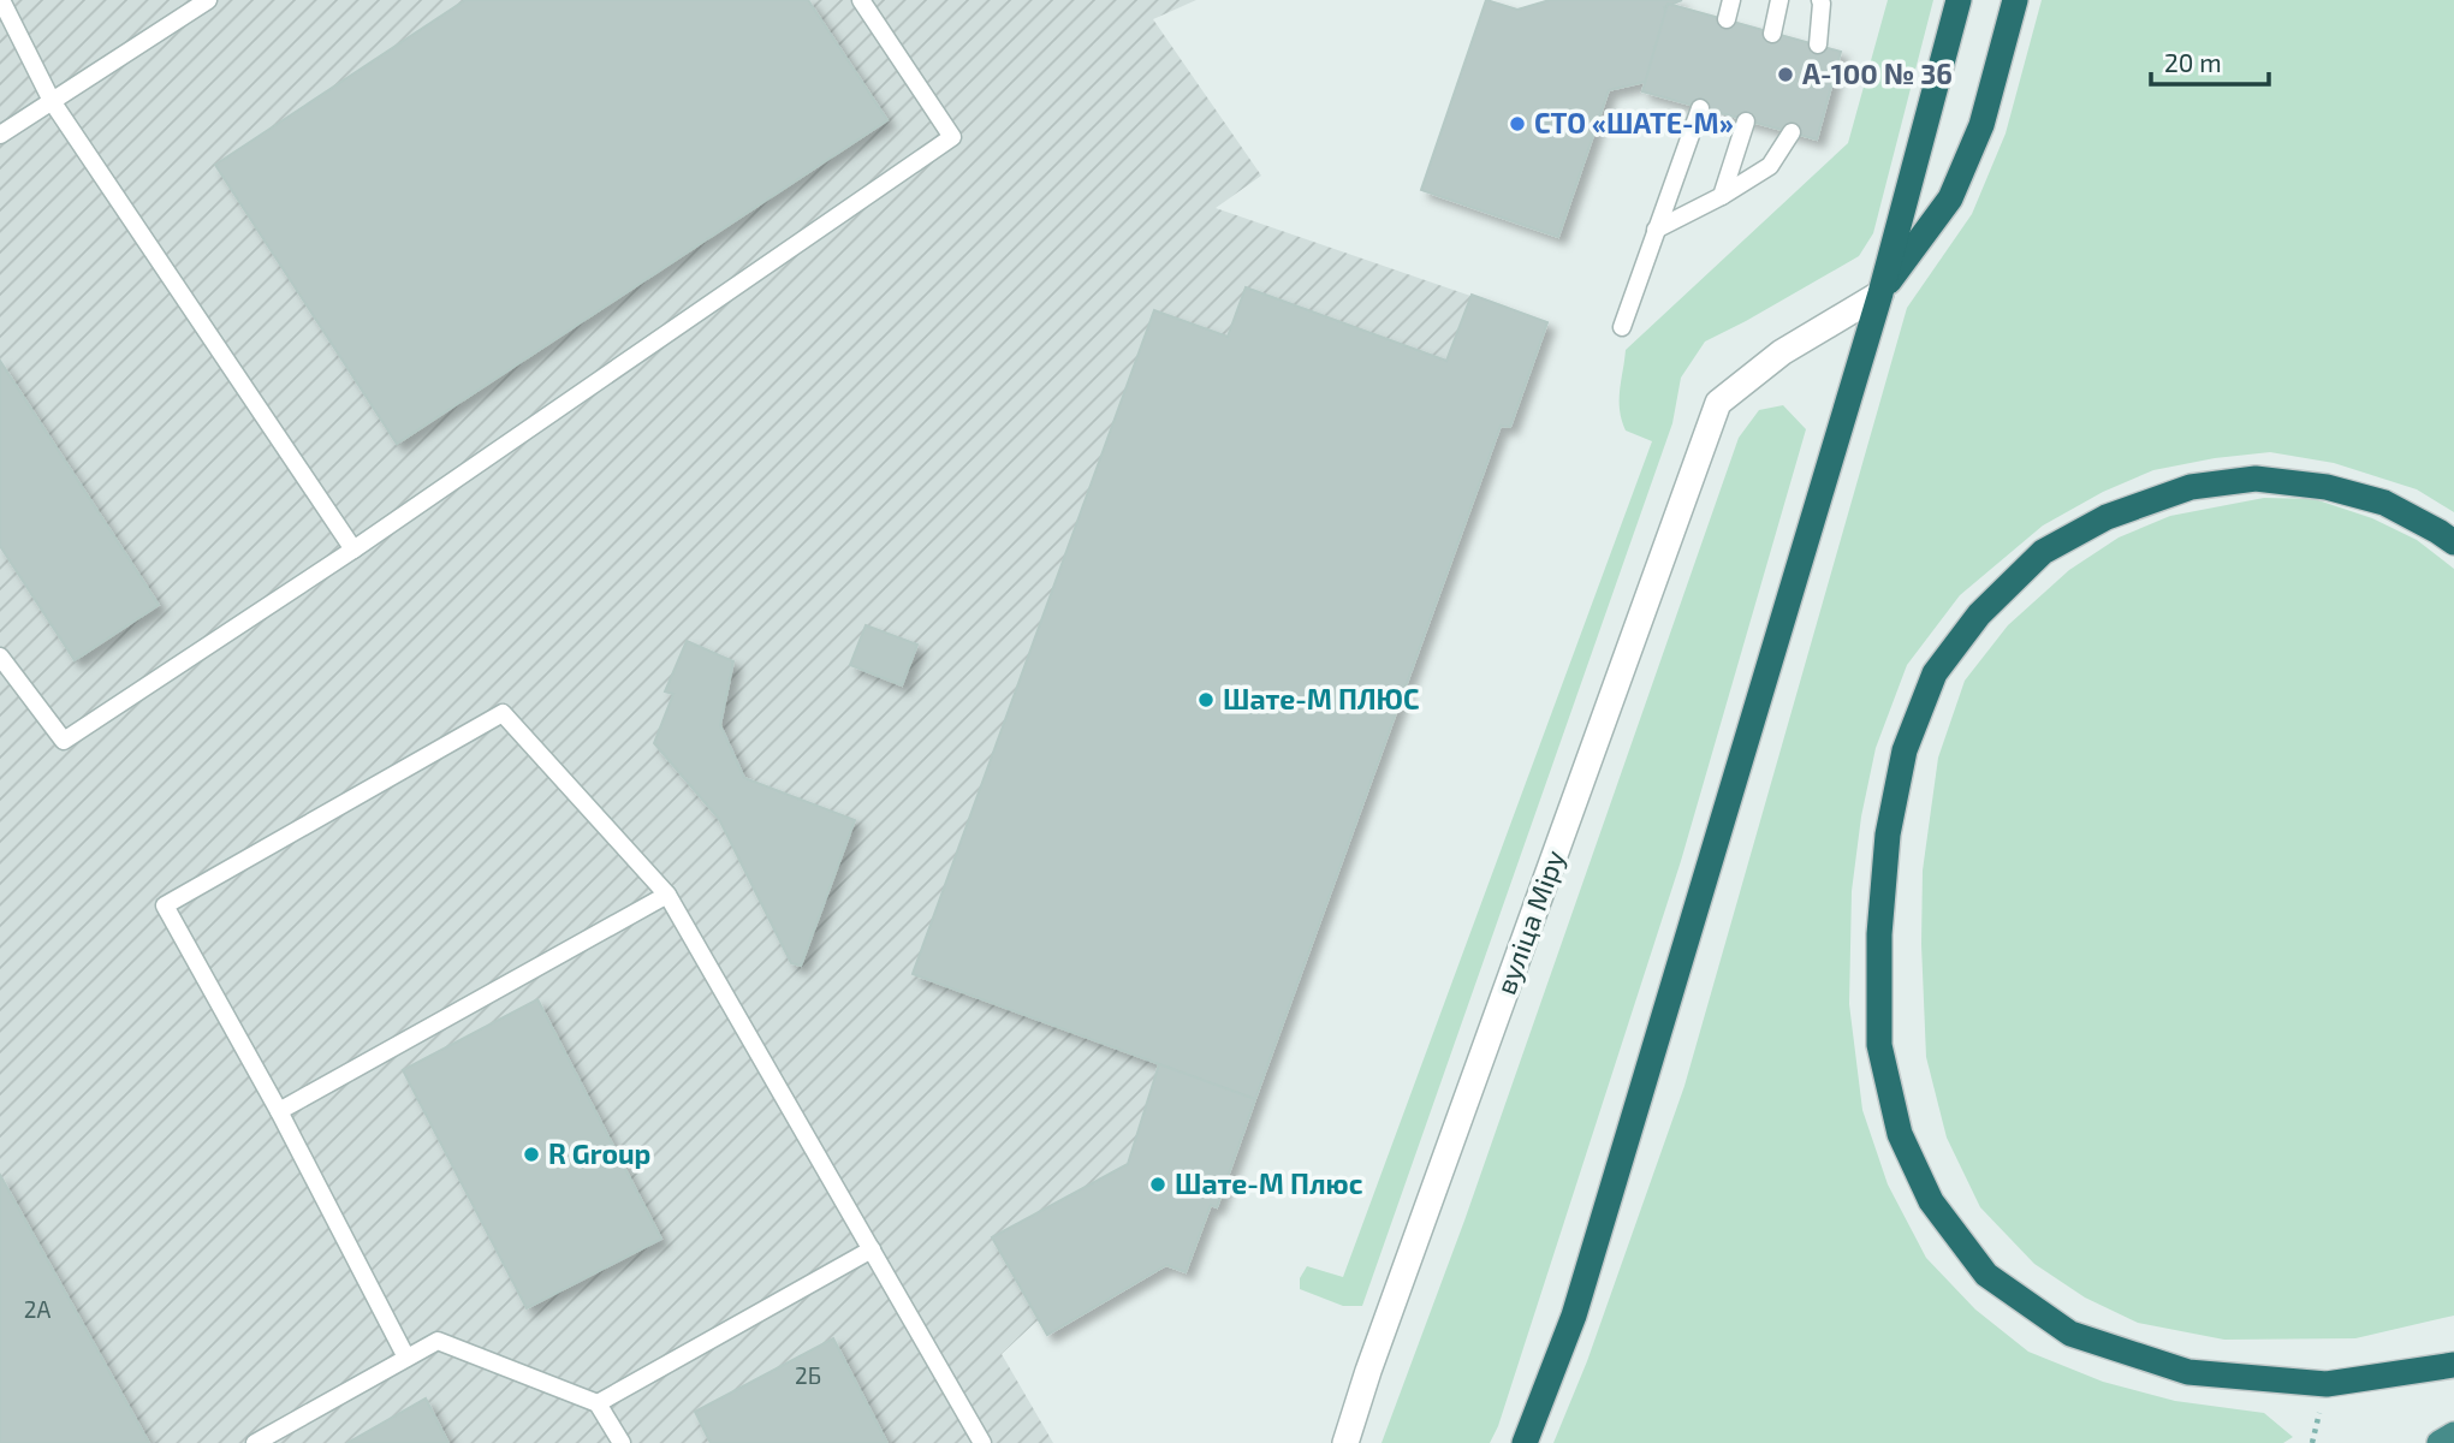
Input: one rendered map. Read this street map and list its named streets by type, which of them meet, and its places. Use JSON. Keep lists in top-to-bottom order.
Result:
{
  "streets": {
    "street": ["вуліца Міру"]
  },
  "places": [
    "А-100 № 36",
    "СТО «ШАТЕ-М»",
    "Шате-М ПЛЮС",
    "R Group",
    "Шате-М Плюс"
  ],
  "house_numbers": ["2А", "2Б"],
  "scale_bar": "20 m"
}
